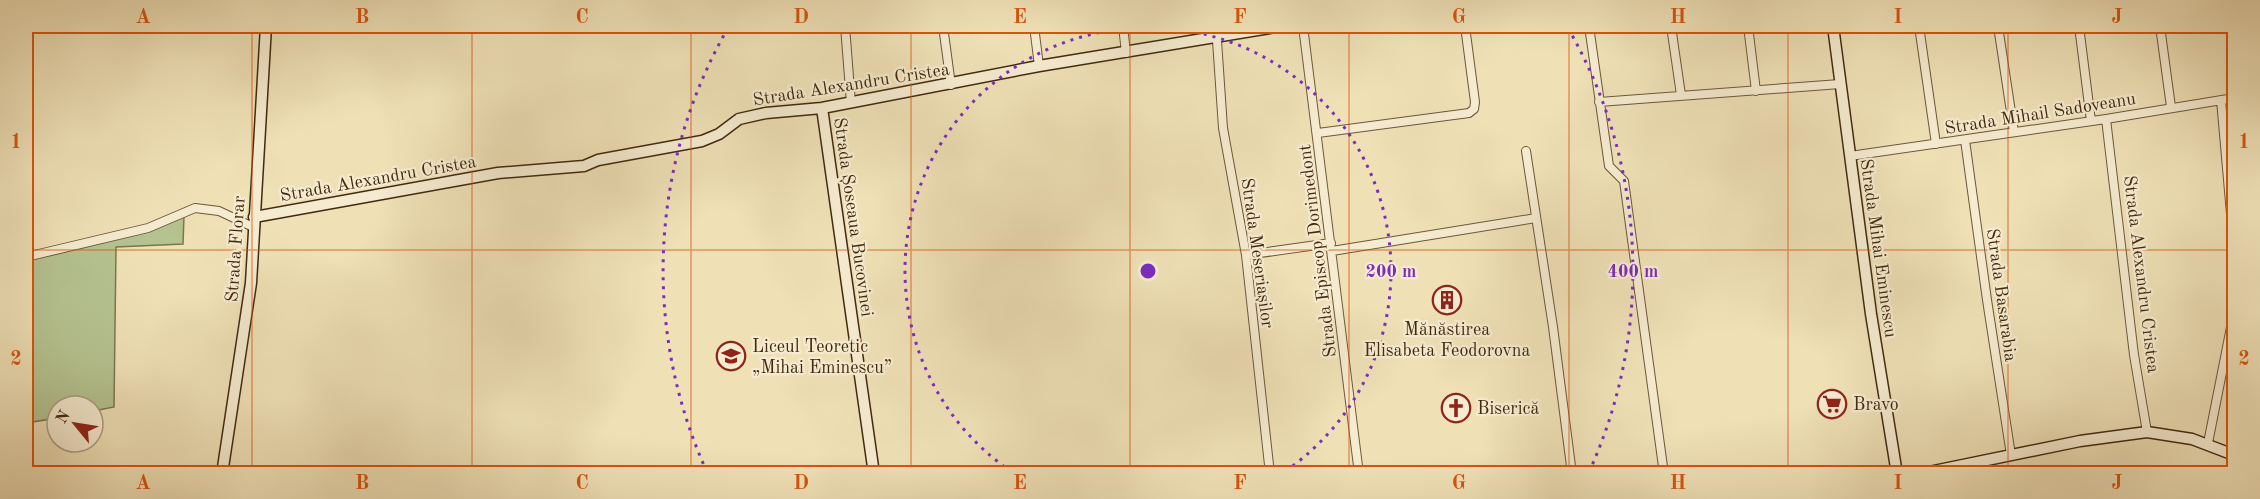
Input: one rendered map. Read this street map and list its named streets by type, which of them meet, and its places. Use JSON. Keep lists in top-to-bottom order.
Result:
{
  "streets": {
    "street": [
      "Strada Alexandru Cristea",
      "Strada Mihail Sadoveanu",
      "Strada Șoseaua Bucovinei",
      "Strada Mihai Eminescu",
      "Strada Florar",
      "Strada Episcop Dorimedont",
      "Strada Meseriașilor",
      "Strada Basarabia"
    ]
  },
  "crossings": [
    ["Strada Alexandru Cristea", "Strada Mihail Sadoveanu"],
    ["Strada Alexandru Cristea", "Strada Șoseaua Bucovinei"],
    ["Strada Alexandru Cristea", "Strada Florar"],
    ["Strada Alexandru Cristea", "Strada Meseriașilor"],
    ["Strada Mihail Sadoveanu", "Strada Mihai Eminescu"],
    ["Strada Mihail Sadoveanu", "Strada Basarabia"]
  ],
  "places": {
    "building": ["Mănăstirea Elisabeta Feodorovna"],
    "school or university": ["Liceul Teoretic „Mihai Eminescu”"],
    "supermarket": ["Bravo"],
    "church": ["Biserică"]
  },
  "north": "top left",
  "grid": {
    "columns": [
      "A",
      "B",
      "C",
      "D",
      "E",
      "F",
      "G",
      "H",
      "I",
      "J"
    ],
    "rows": ["1", "2"]
  },
  "rings": ["200 m", "400 m"]
}
